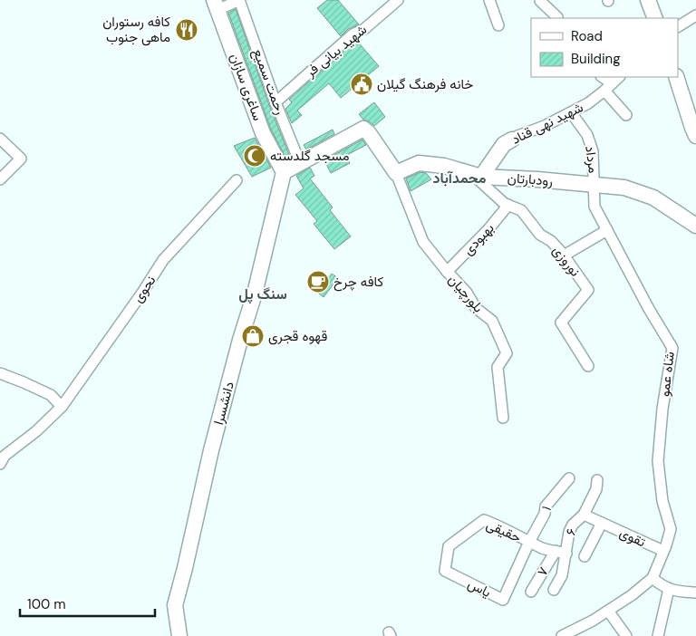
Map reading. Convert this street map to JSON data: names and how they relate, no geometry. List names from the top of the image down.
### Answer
{
  "streets": {
    "street": [
      "شهید بیانی فر",
      "رحمت سمیع",
      "ساغری سازان",
      "شهید نهی قناد",
      "مرداد",
      "رودبارتان",
      "بهبودی",
      "نوروزی",
      "نحوی",
      "بلورچیان",
      "شاه عمو",
      "دانشسرا",
      "۱",
      "حقیقی",
      "۶",
      "تقوی",
      "۷",
      "یاس"
    ]
  },
  "crossings": [
    ["شهید بیانی فر", "رحمت سمیع"],
    ["ساغری سازان", "دانشسرا"],
    ["شهید نهی قناد", "مرداد"],
    ["شهید نهی قناد", "رودبارتان"],
    ["شهید نهی قناد", "نوروزی"],
    ["مرداد", "رودبارتان"],
    ["مرداد", "شاه عمو"],
    ["رودبارتان", "نوروزی"],
    ["رودبارتان", "بلورچیان"],
    ["رودبارتان", "شاه عمو"],
    ["بهبودی", "نوروزی"],
    ["بهبودی", "بلورچیان"],
    ["شاه عمو", "تقوی"],
    ["۱", "حقیقی"],
    ["۱", "یاس"],
    ["حقیقی", "۶"],
    ["حقیقی", "۷"],
    ["حقیقی", "یاس"],
    ["۶", "تقوی"]
  ],
  "districts": ["محمدآباد", "سنگ پل"],
  "places": {
    "restaurant": ["کافه رستوران ماهی جنوب"],
    "public building": ["خانه فرهنگ گیلان"],
    "mosque": ["مسجد گلدسته"],
    "cafe": ["کافه چرخ"],
    "shop": ["قهوه قجری"]
  },
  "legend": ["Road", "Building"],
  "scale_bar": "100 m"
}
